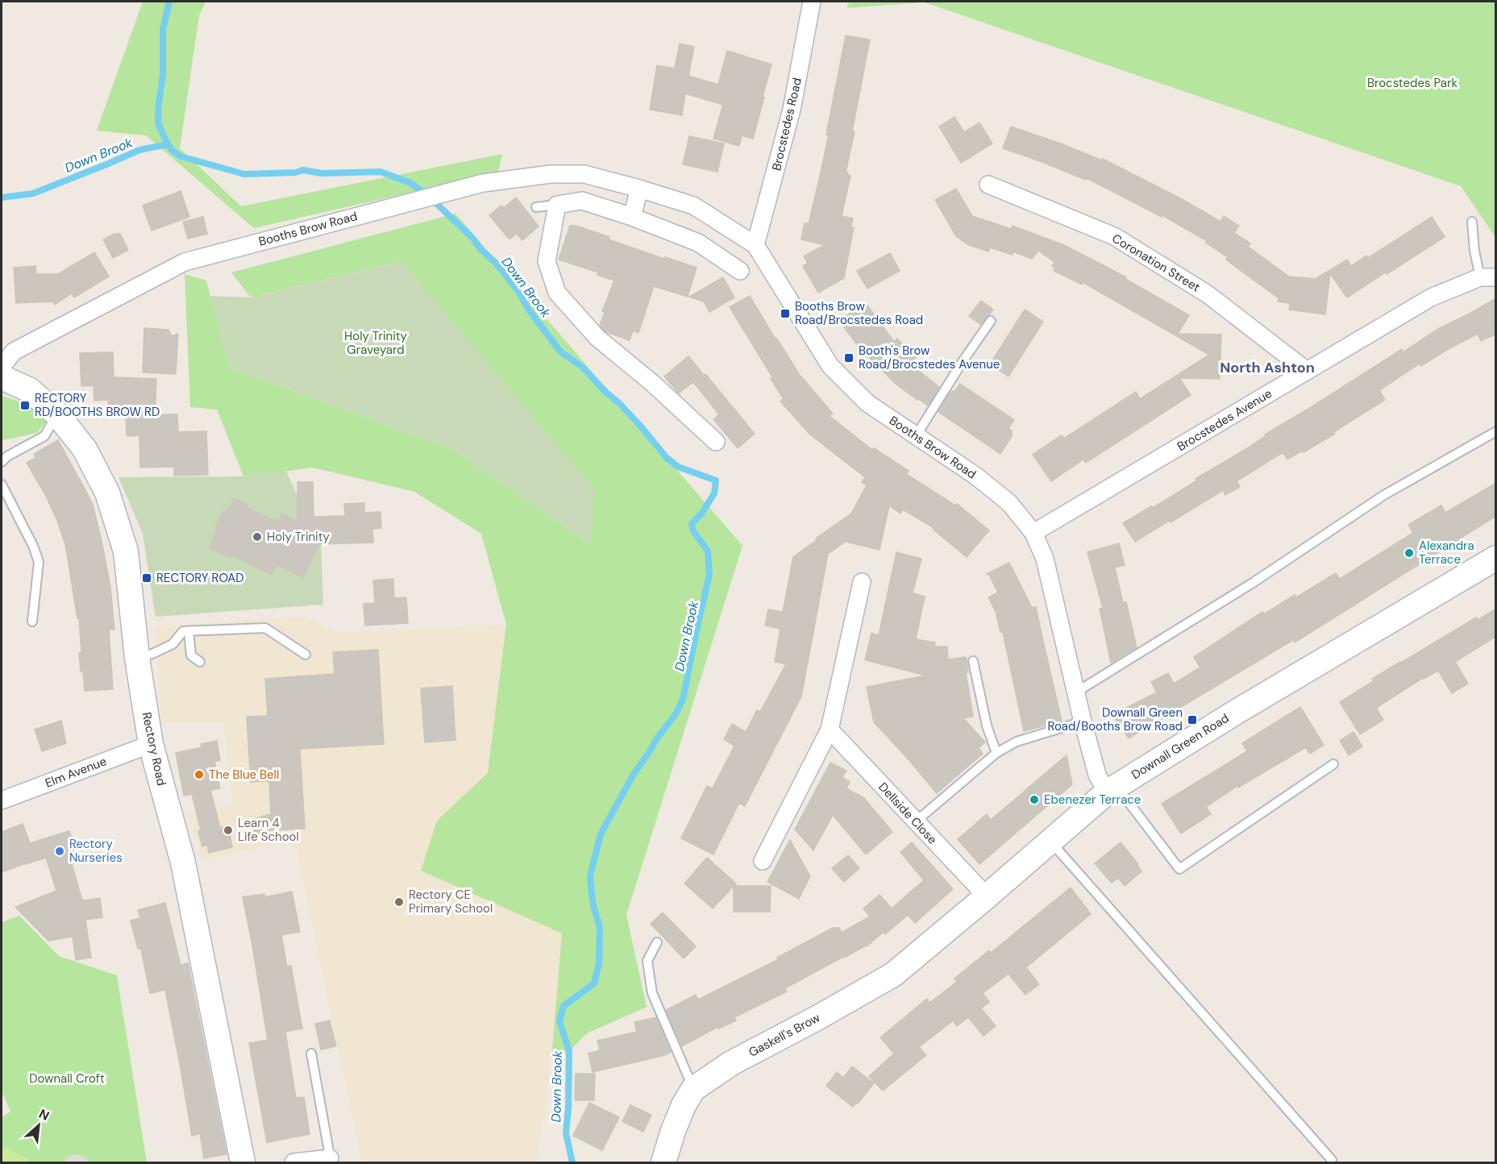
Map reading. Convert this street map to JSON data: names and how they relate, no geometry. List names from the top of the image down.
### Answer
{
  "streets": {
    "main road": ["Downall Green Road", "Rectory Road", "Gaskell's Brow"],
    "street": [
      "Brocstedes Road",
      "Booths Brow Road",
      "Coronation Street",
      "Brocstedes Avenue",
      "Elm Avenue",
      "Dellside Close"
    ]
  },
  "crossings": [
    ["Brocstedes Road", "Booths Brow Road"],
    ["Booths Brow Road", "Brocstedes Avenue"],
    ["Booths Brow Road", "Downall Green Road"],
    ["Coronation Street", "Brocstedes Avenue"],
    ["Downall Green Road", "Dellside Close"],
    ["Downall Green Road", "Gaskell's Brow"],
    ["Rectory Road", "Elm Avenue"]
  ],
  "districts": ["North Ashton"],
  "water": ["Down Brook"],
  "parks": ["Brocstedes Park", "Holy Trinity Graveyard", "Downall Croft"],
  "places": {
    "transit": [
      "Booths Brow Road/Brocstedes Road",
      "Booth's Brow Road/Brocstedes Avenue",
      "RECTORY RD/BOOTHS BROW RD",
      "RECTORY ROAD",
      "Downall Green Road/Booths Brow Road"
    ],
    "other": [
      "Holy Trinity",
      "Alexandra Terrace",
      "The Blue Bell",
      "Ebenezer Terrace",
      "Learn 4 Life School",
      "Rectory Nurseries",
      "Rectory CE Primary School"
    ]
  },
  "north": "top right"
}
